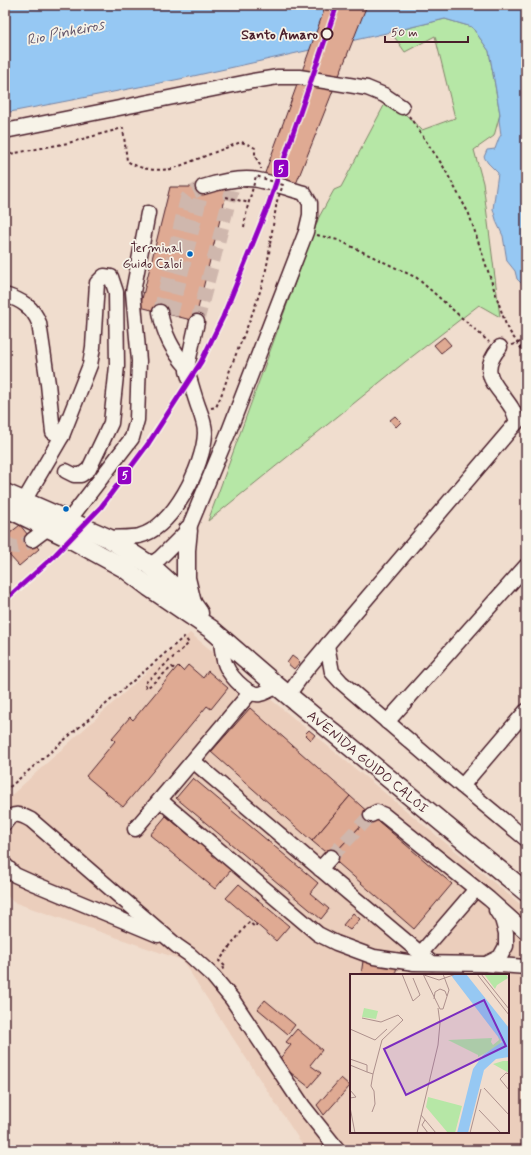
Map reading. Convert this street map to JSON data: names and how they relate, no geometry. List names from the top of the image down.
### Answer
{
  "streets": {
    "main road": ["AVENIDA GUIDO CALOI"]
  },
  "water": ["Rio Pinheiros"],
  "places": ["Santo Amaro", "Terminal Guido Caloi"],
  "lines": ["transit line 5"],
  "scale_bar": "50 m"
}
